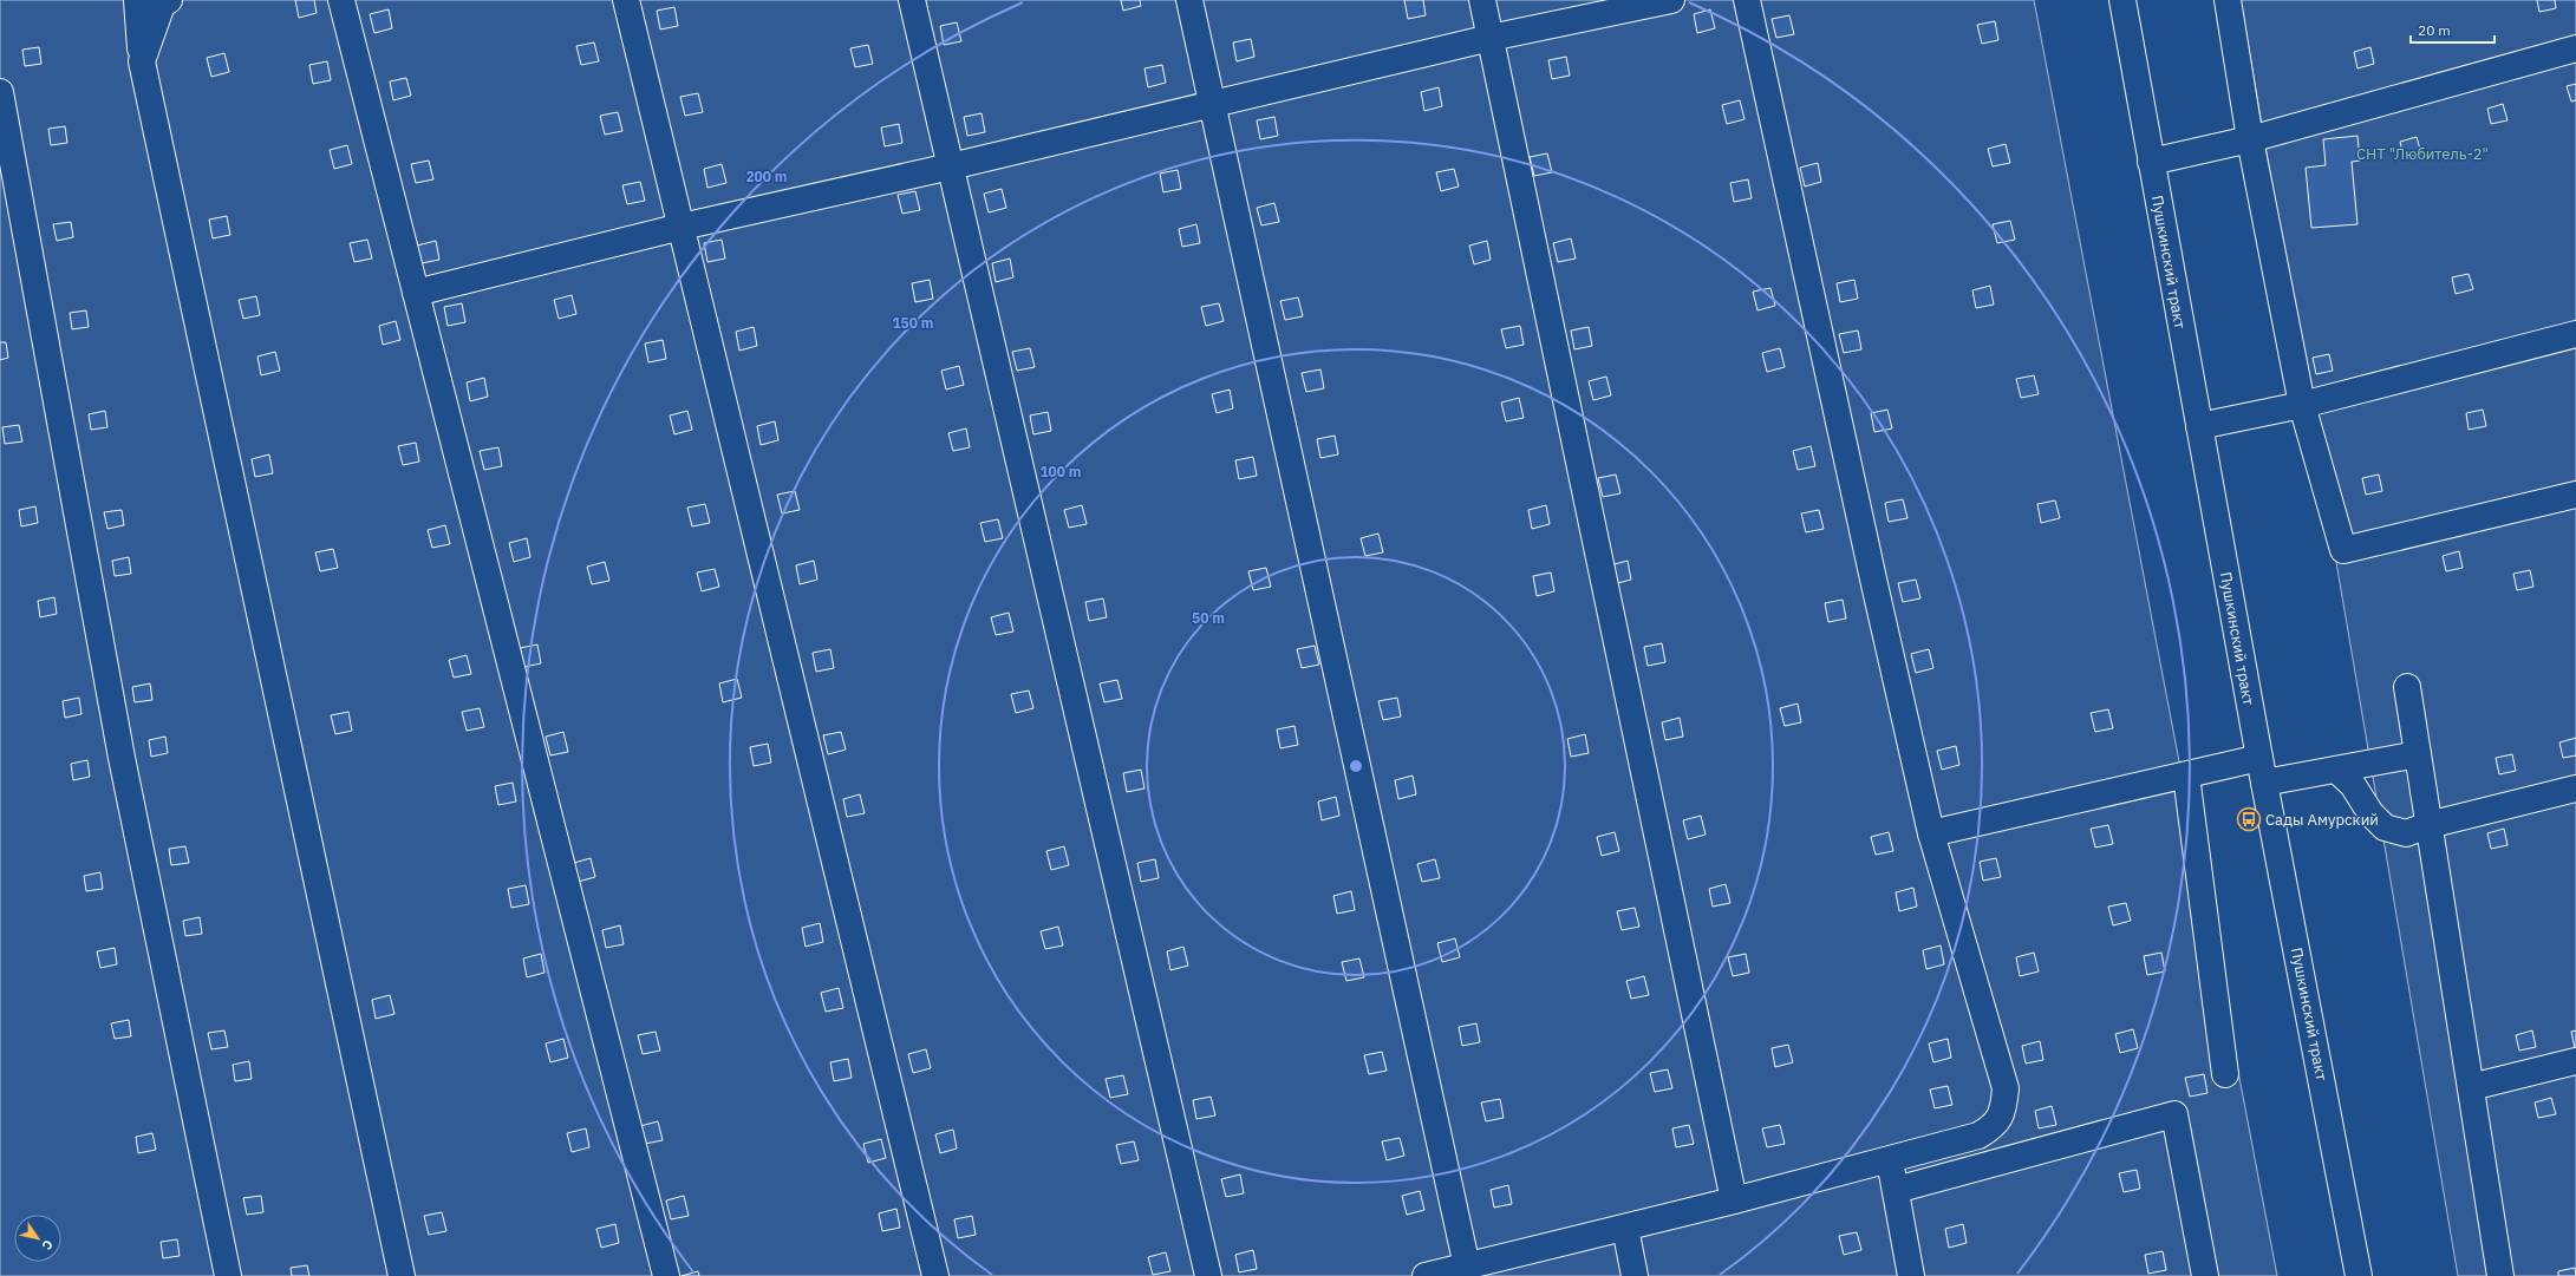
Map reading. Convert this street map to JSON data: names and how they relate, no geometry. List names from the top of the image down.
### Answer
{
  "streets": {
    "main road": ["Пушкинский тракт"]
  },
  "parks": ["СНТ \"Любитель-2\""],
  "places": {
    "bus stop": ["Сады Амурский"]
  },
  "scale_bar": "20 m",
  "north": "bottom right",
  "rings": [
    "200 m",
    "150 m",
    "100 m",
    "50 m"
  ]
}
